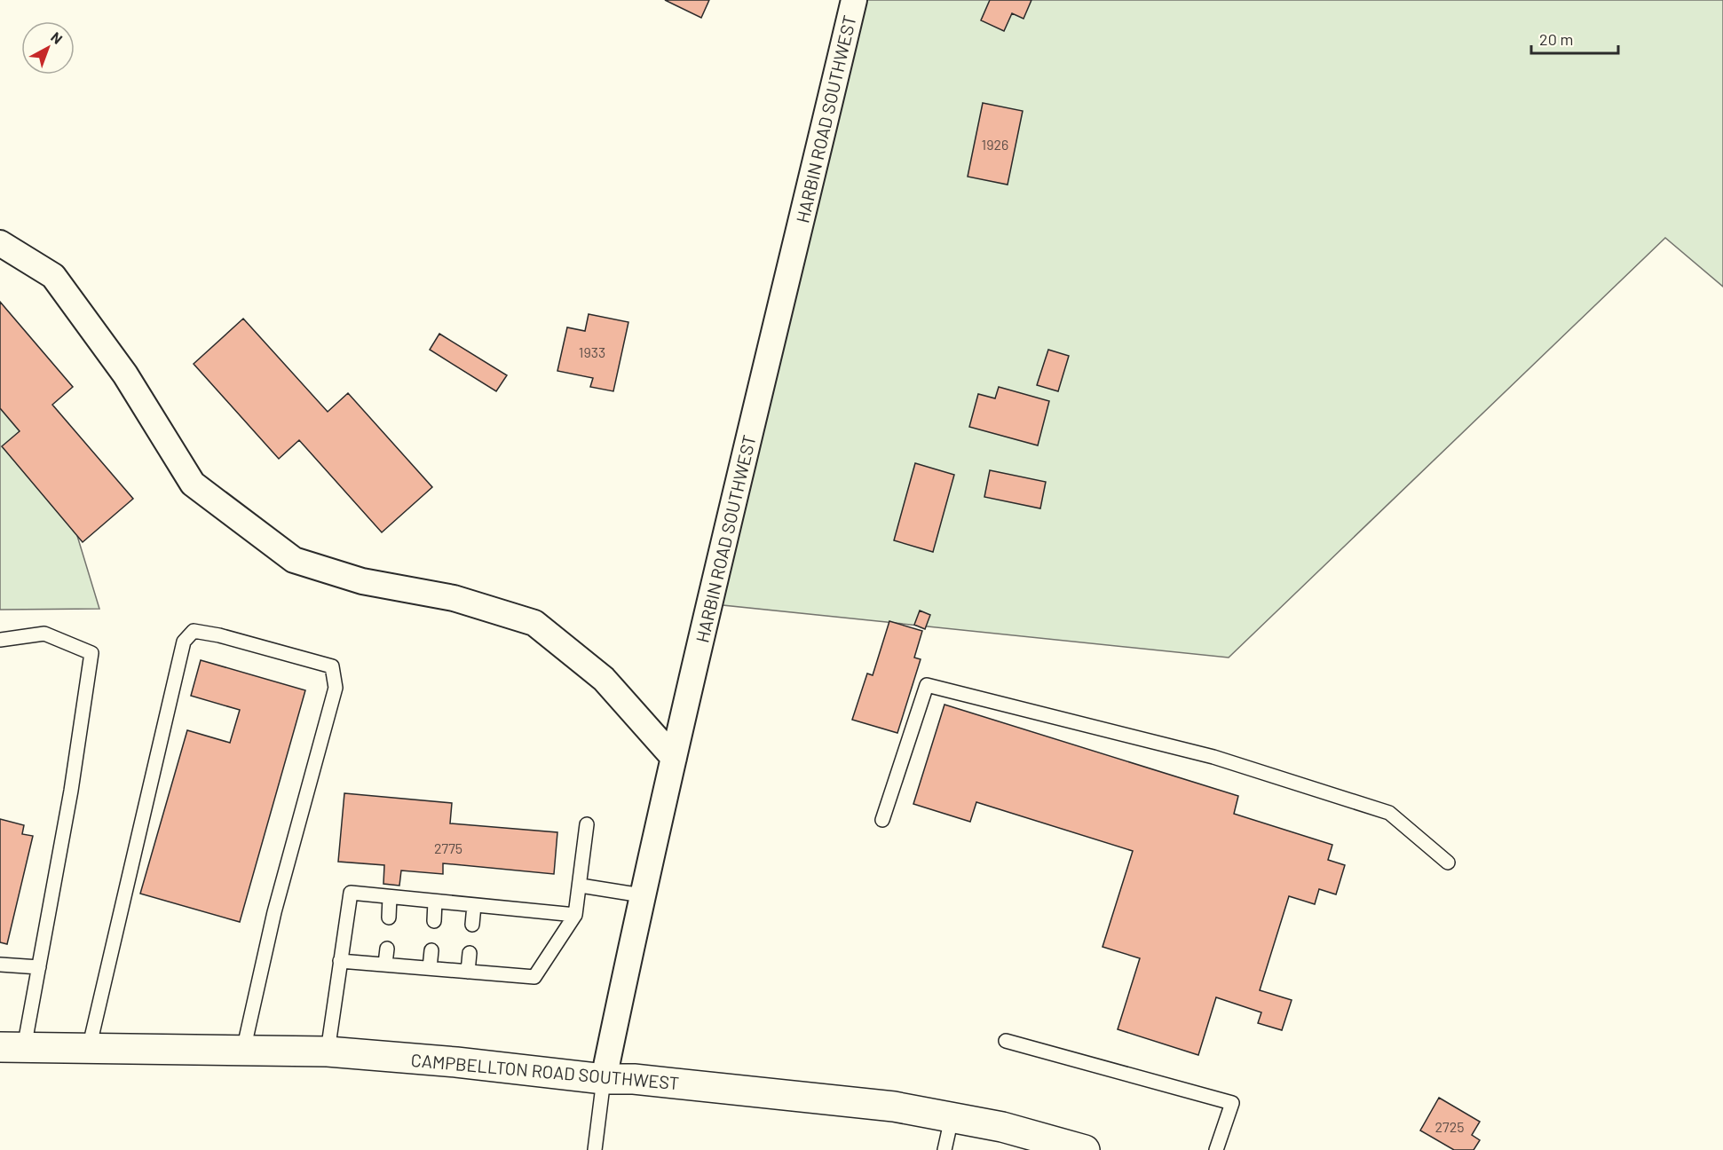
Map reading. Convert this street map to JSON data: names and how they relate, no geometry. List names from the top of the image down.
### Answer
{
  "streets": {
    "main road": ["CAMPBELLTON ROAD SOUTHWEST"],
    "street": ["HARBIN ROAD SOUTHWEST"]
  },
  "crossings": [
    ["HARBIN ROAD SOUTHWEST", "CAMPBELLTON ROAD SOUTHWEST"]
  ],
  "house_numbers": [
    "1926",
    "1933",
    "2775",
    "2725"
  ],
  "scale_bar": "20 m",
  "north": "top right"
}
